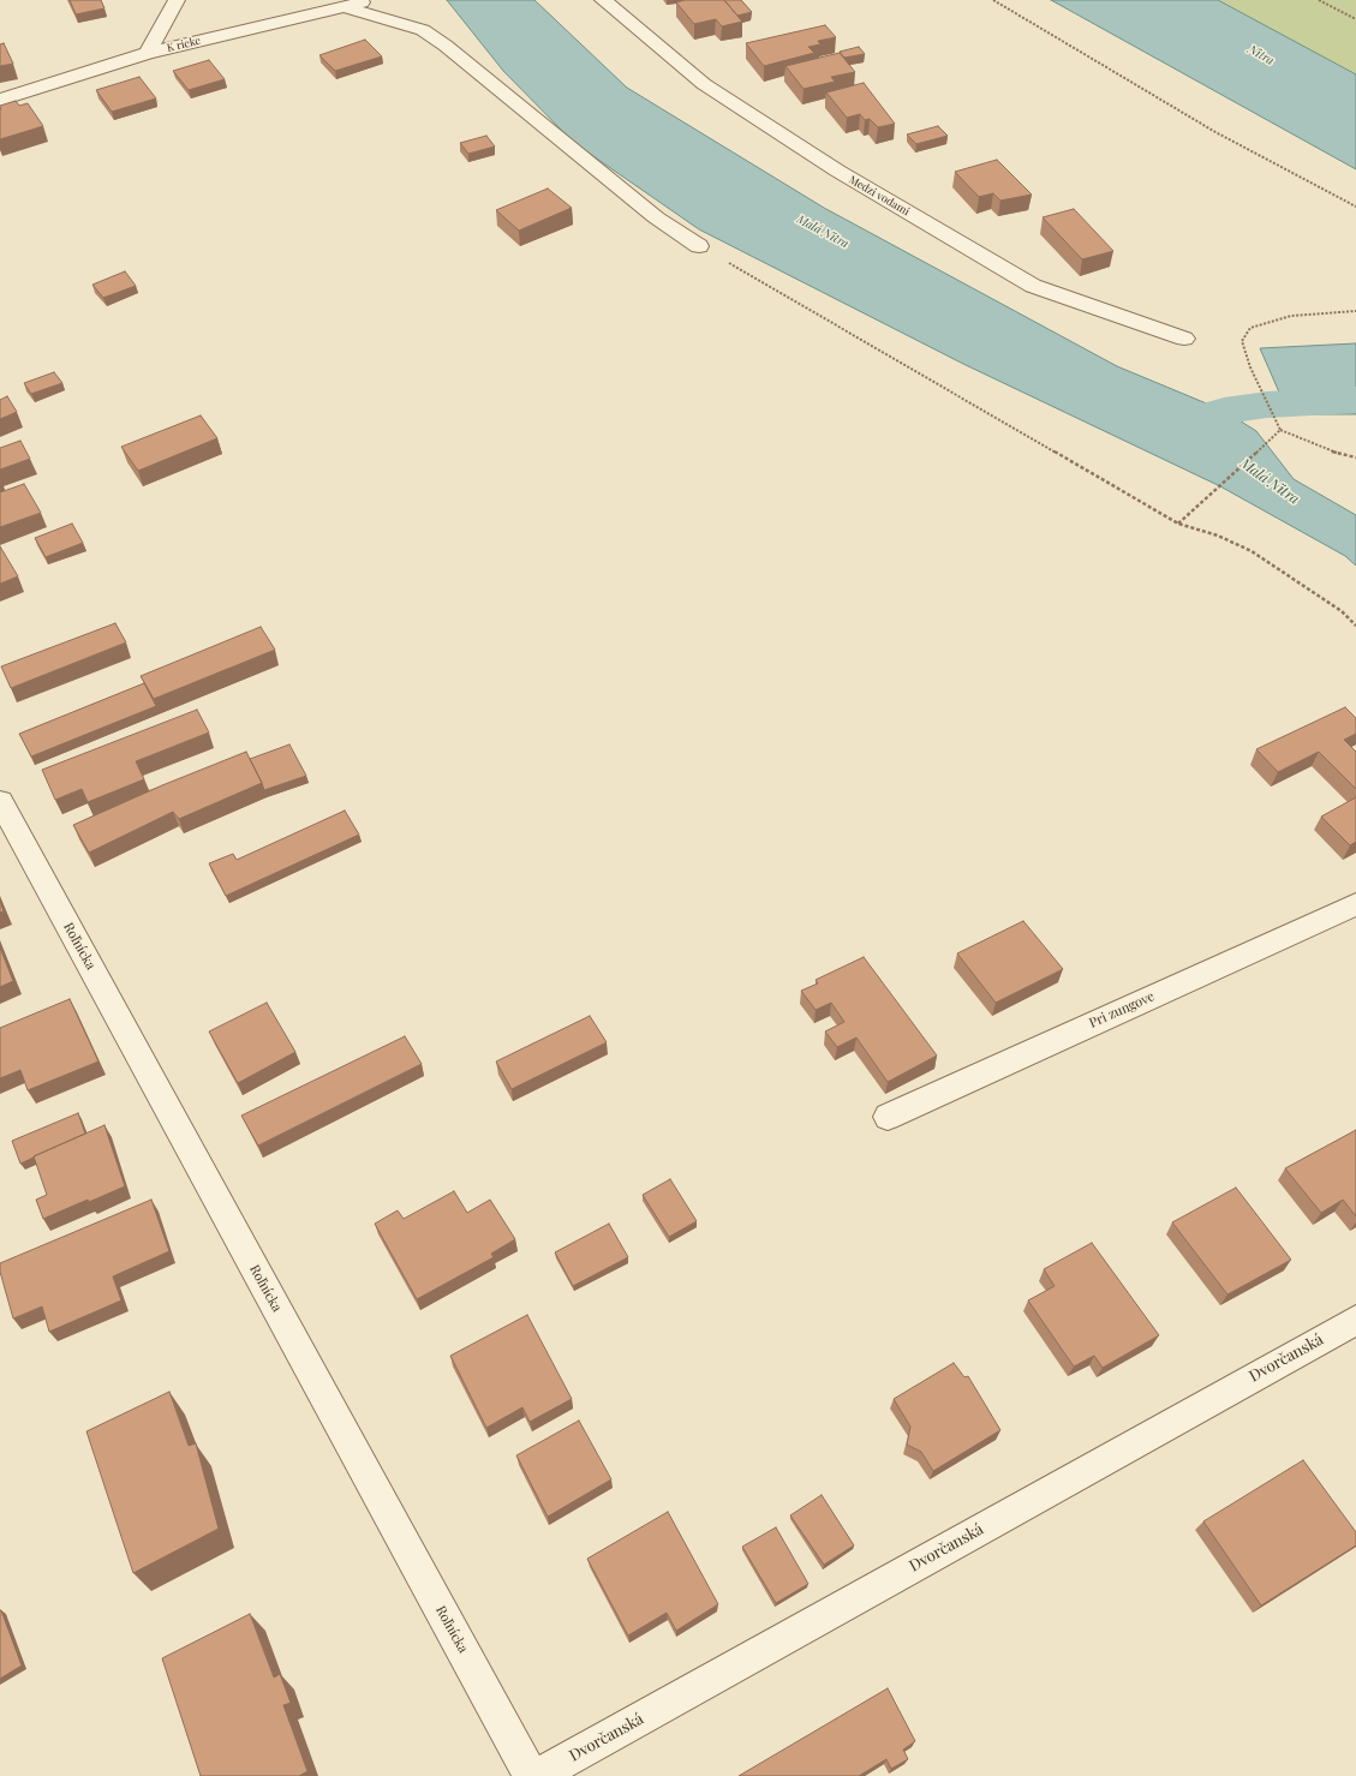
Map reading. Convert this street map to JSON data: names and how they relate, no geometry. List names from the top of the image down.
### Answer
{
  "streets": {
    "street": [
      "K rieke",
      "Medzi vodami",
      "Roľnícka",
      "Pri zungove",
      "Dvorčanská"
    ]
  },
  "water": ["Nitra", "Malá Nitra"]
}
